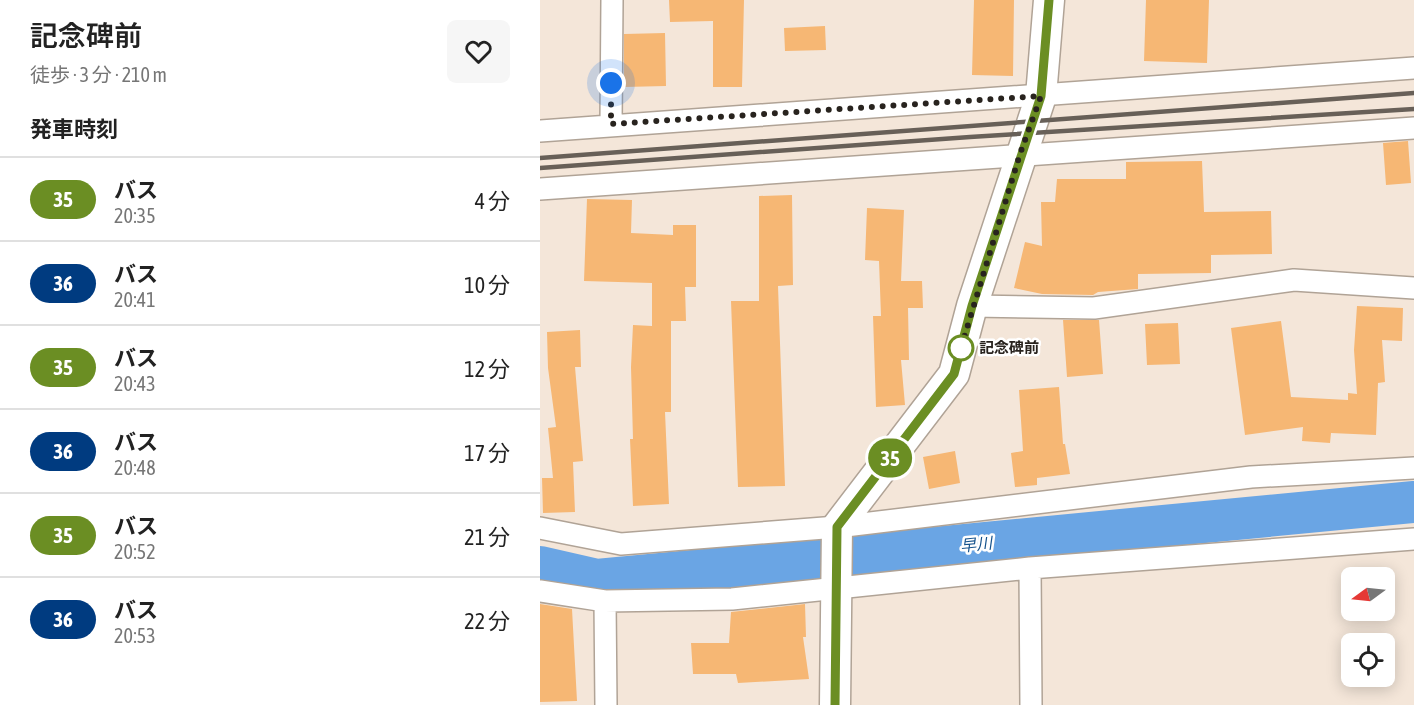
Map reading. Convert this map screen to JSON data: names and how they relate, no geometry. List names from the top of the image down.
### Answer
{
  "water": ["早川"],
  "places": ["記念碑前"],
  "lines": ["bus line 35"],
  "north": "left",
  "page": {
    "heading": [
      ["記念碑前", "徒歩 · 3 分 · 210 m"],
      "発車時刻"
    ],
    "on_map": "35",
    "list": [
      {
        "mark": "35",
        "name": "バス",
        "note": "20:35",
        "value": "4 分"
      },
      {
        "mark": "36",
        "name": "バス",
        "note": "20:41",
        "value": "10 分"
      },
      {
        "mark": "35",
        "name": "バス",
        "note": "20:43",
        "value": "12 分"
      },
      {
        "mark": "36",
        "name": "バス",
        "note": "20:48",
        "value": "17 分"
      },
      {
        "mark": "35",
        "name": "バス",
        "note": "20:52",
        "value": "21 分"
      },
      {
        "mark": "36",
        "name": "バス",
        "note": "20:53",
        "value": "22 分"
      }
    ]
  }
}
